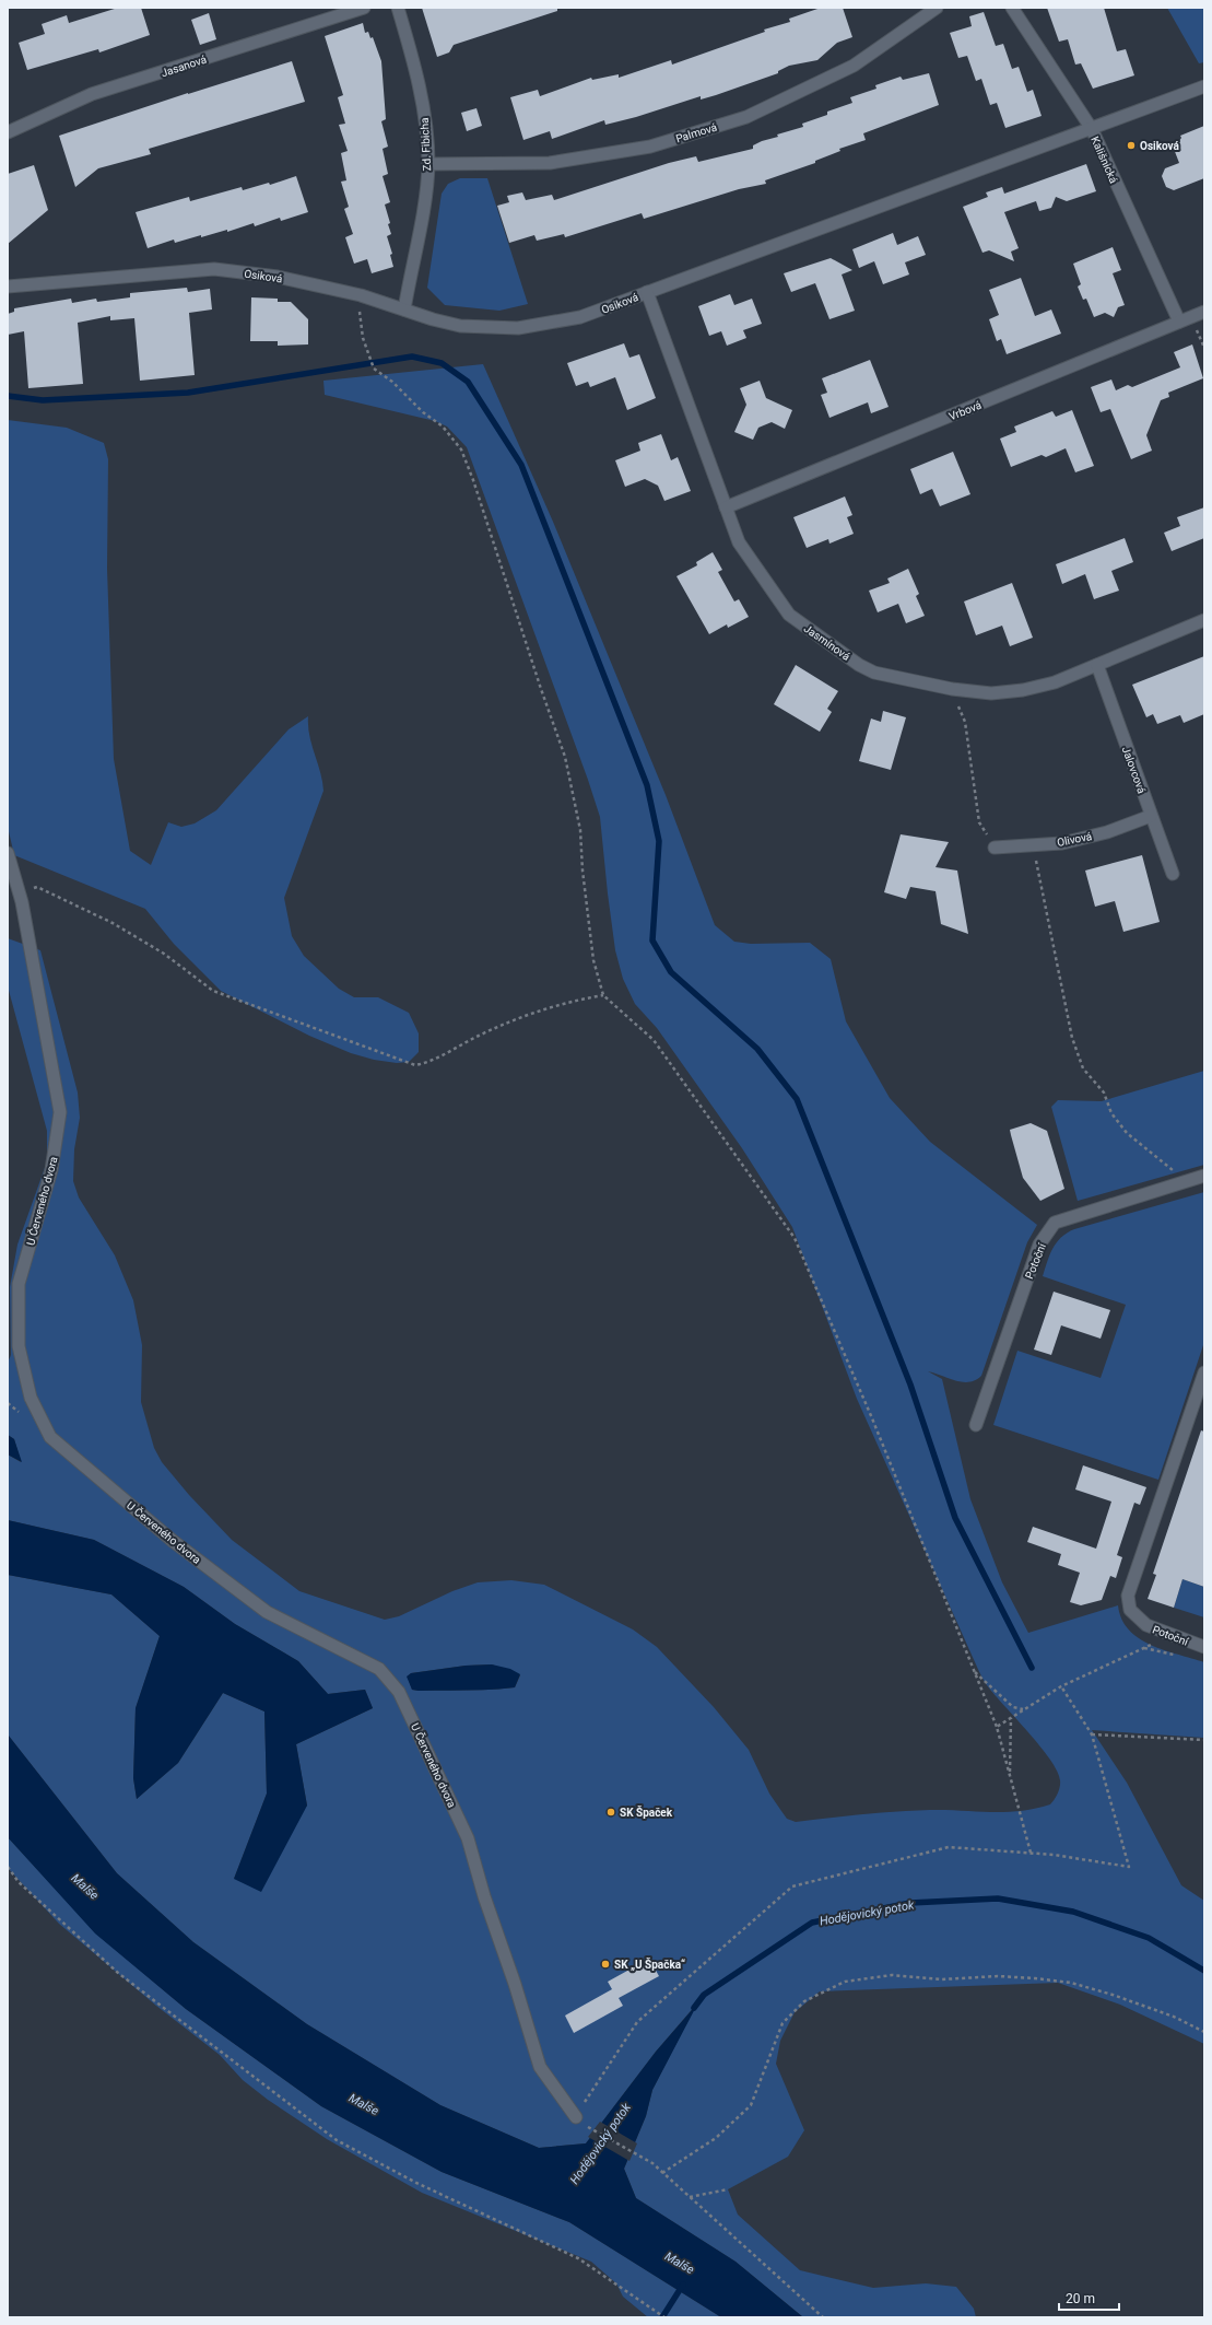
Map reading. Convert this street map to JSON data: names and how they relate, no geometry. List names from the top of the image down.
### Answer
{
  "streets": {
    "street": [
      "Jasanová",
      "Palmová",
      "Zd. Fibicha",
      "Kališnická",
      "Osiková",
      "Vrbová",
      "Jasmínová",
      "Jalovcová",
      "Olivová",
      "U Červeného dvora",
      "Potoční"
    ]
  },
  "crossings": [
    ["Palmová", "Zd. Fibicha"],
    ["Zd. Fibicha", "Osiková"],
    ["Kališnická", "Osiková"],
    ["Kališnická", "Vrbová"],
    ["Osiková", "Jasmínová"],
    ["Vrbová", "Jasmínová"],
    ["Jasmínová", "Jalovcová"],
    ["Jalovcová", "Olivová"]
  ],
  "water": ["Malše", "Hodějovický potok"],
  "places": ["Osiková", "SK Špaček", "SK „U Špačka“"],
  "scale_bar": "20 m"
}
